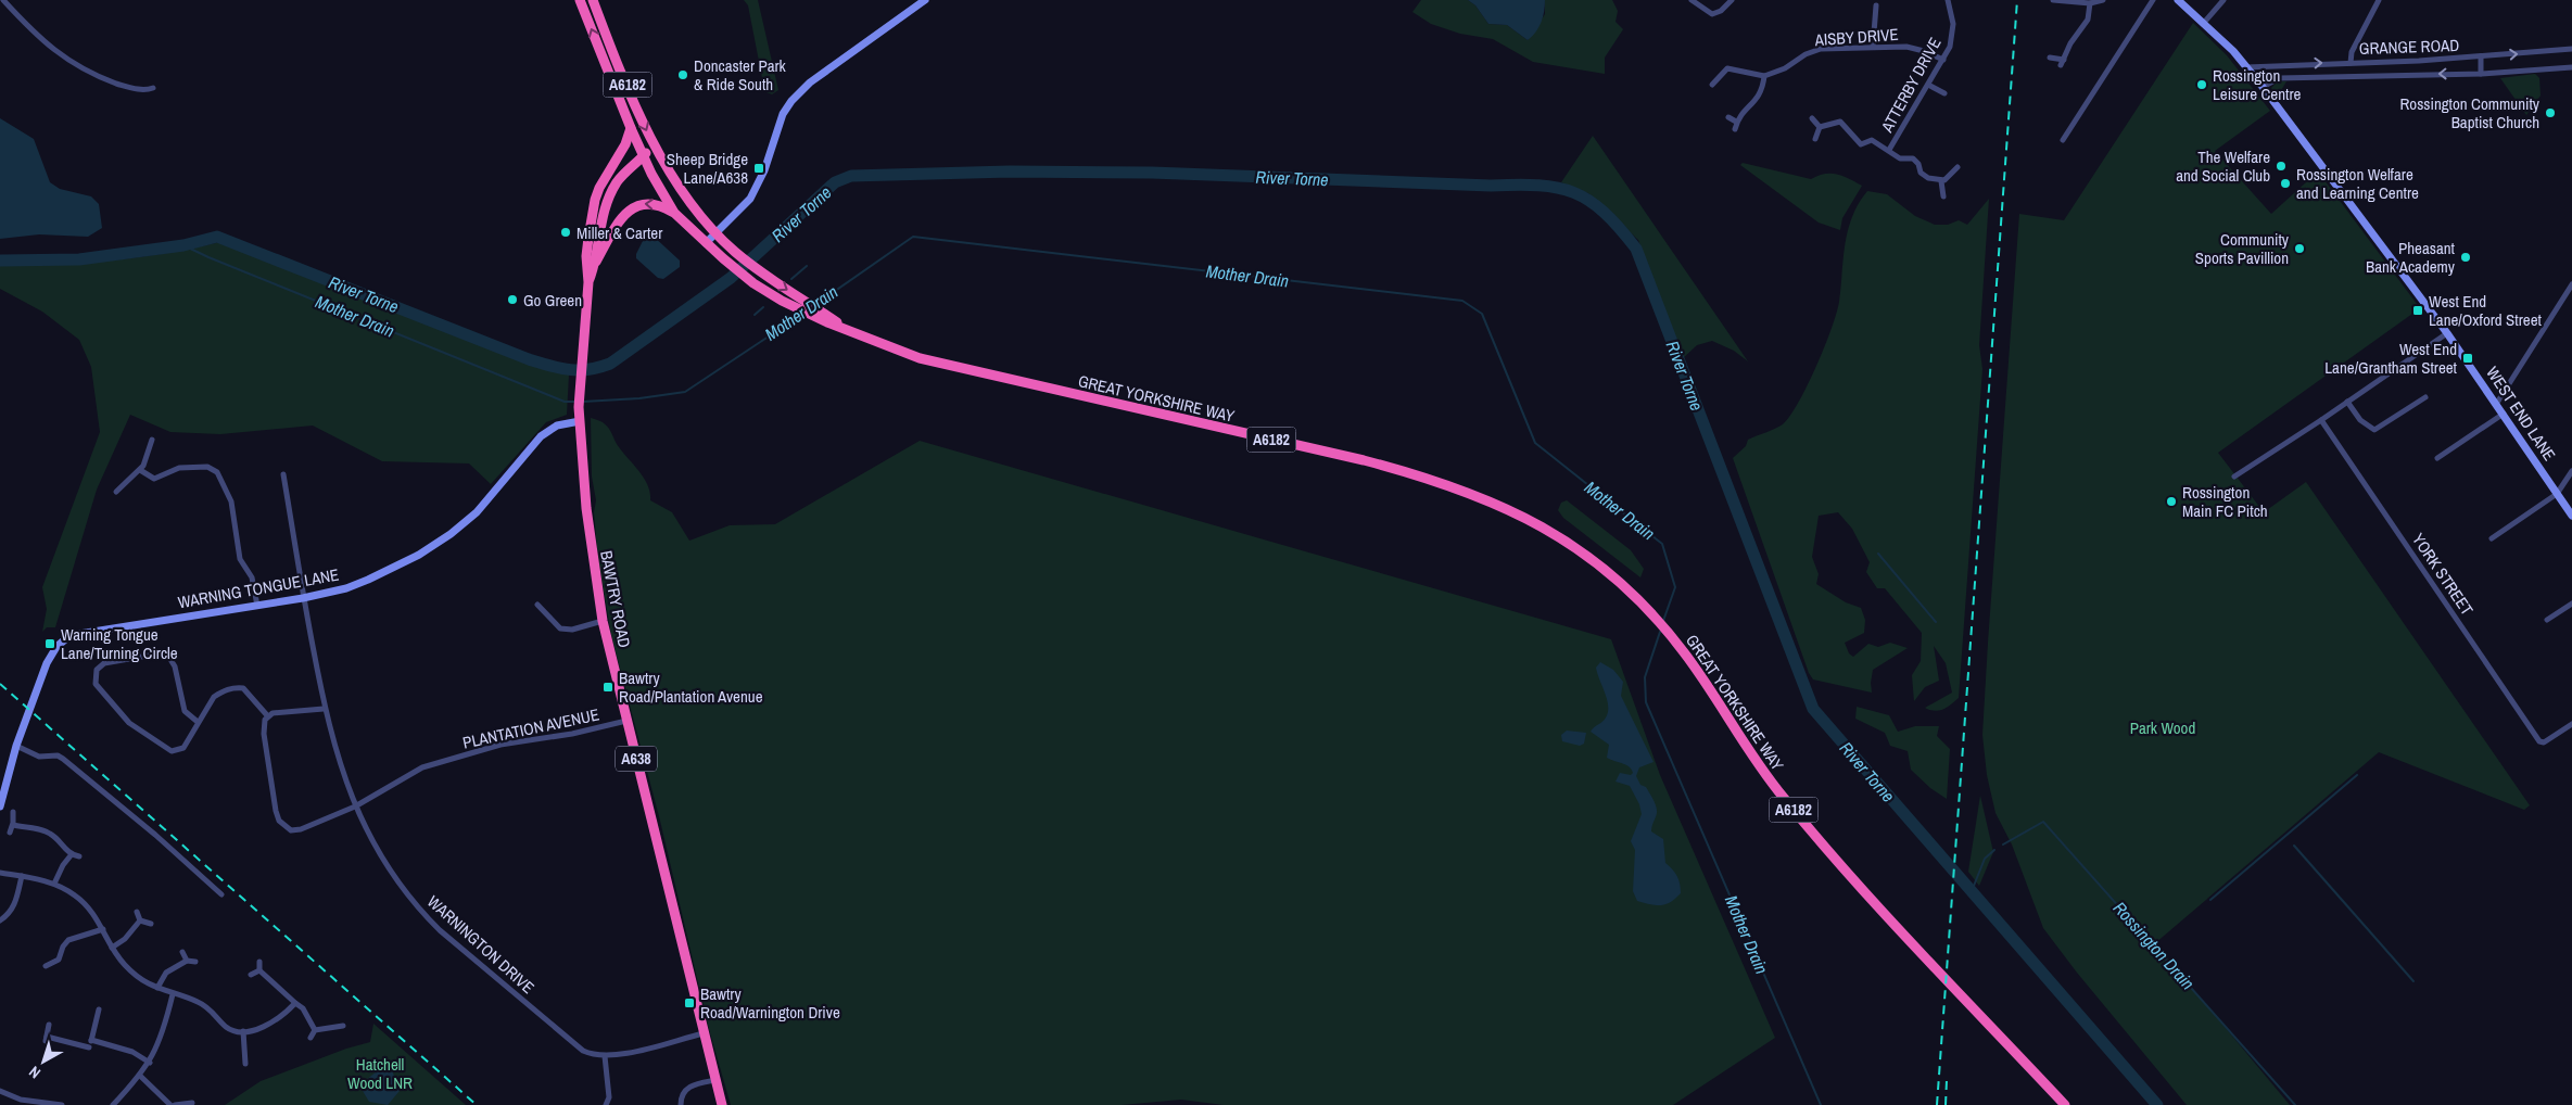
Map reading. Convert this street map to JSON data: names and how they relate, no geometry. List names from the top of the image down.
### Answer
{
  "streets": {
    "highway": [
      "A6182",
      "GREAT YORKSHIRE WAY",
      "BAWTRY ROAD",
      "A638"
    ],
    "street": [
      "AISBY DRIVE",
      "GRANGE ROAD",
      "ATTERBY DRIVE",
      "WEST END LANE",
      "YORK STREET",
      "WARNING TONGUE LANE",
      "PLANTATION AVENUE",
      "WARNINGTON DRIVE"
    ]
  },
  "crossings": [
    ["AISBY DRIVE", "ATTERBY DRIVE"],
    ["GRANGE ROAD", "WEST END LANE"],
    ["GREAT YORKSHIRE WAY", "BAWTRY ROAD"],
    ["WARNING TONGUE LANE", "BAWTRY ROAD"],
    ["WARNING TONGUE LANE", "WARNINGTON DRIVE"],
    ["BAWTRY ROAD", "PLANTATION AVENUE"],
    ["PLANTATION AVENUE", "WARNINGTON DRIVE"]
  ],
  "water": ["River Torne", "Mother Drain", "Rossington Drain"],
  "parks": ["Park Wood", "Hatchell Wood LNR"],
  "places": {
    "other": [
      "Doncaster Park & Ride South",
      "Rossington Leisure Centre",
      "Rossington Community Baptist Church",
      "The Welfare and Social Club",
      "Rossington Welfare and Learning Centre",
      "Miller & Carter",
      "Community Sports Pavillion",
      "Pheasant Bank Academy",
      "Go Green",
      "Rossington Main FC Pitch"
    ],
    "transit": [
      "Sheep Bridge Lane/A638",
      "West End Lane/Oxford Street",
      "West End Lane/Grantham Street",
      "Warning Tongue Lane/Turning Circle",
      "Bawtry Road/Plantation Avenue",
      "Bawtry Road/Warnington Drive"
    ]
  },
  "north": "bottom left"
}
